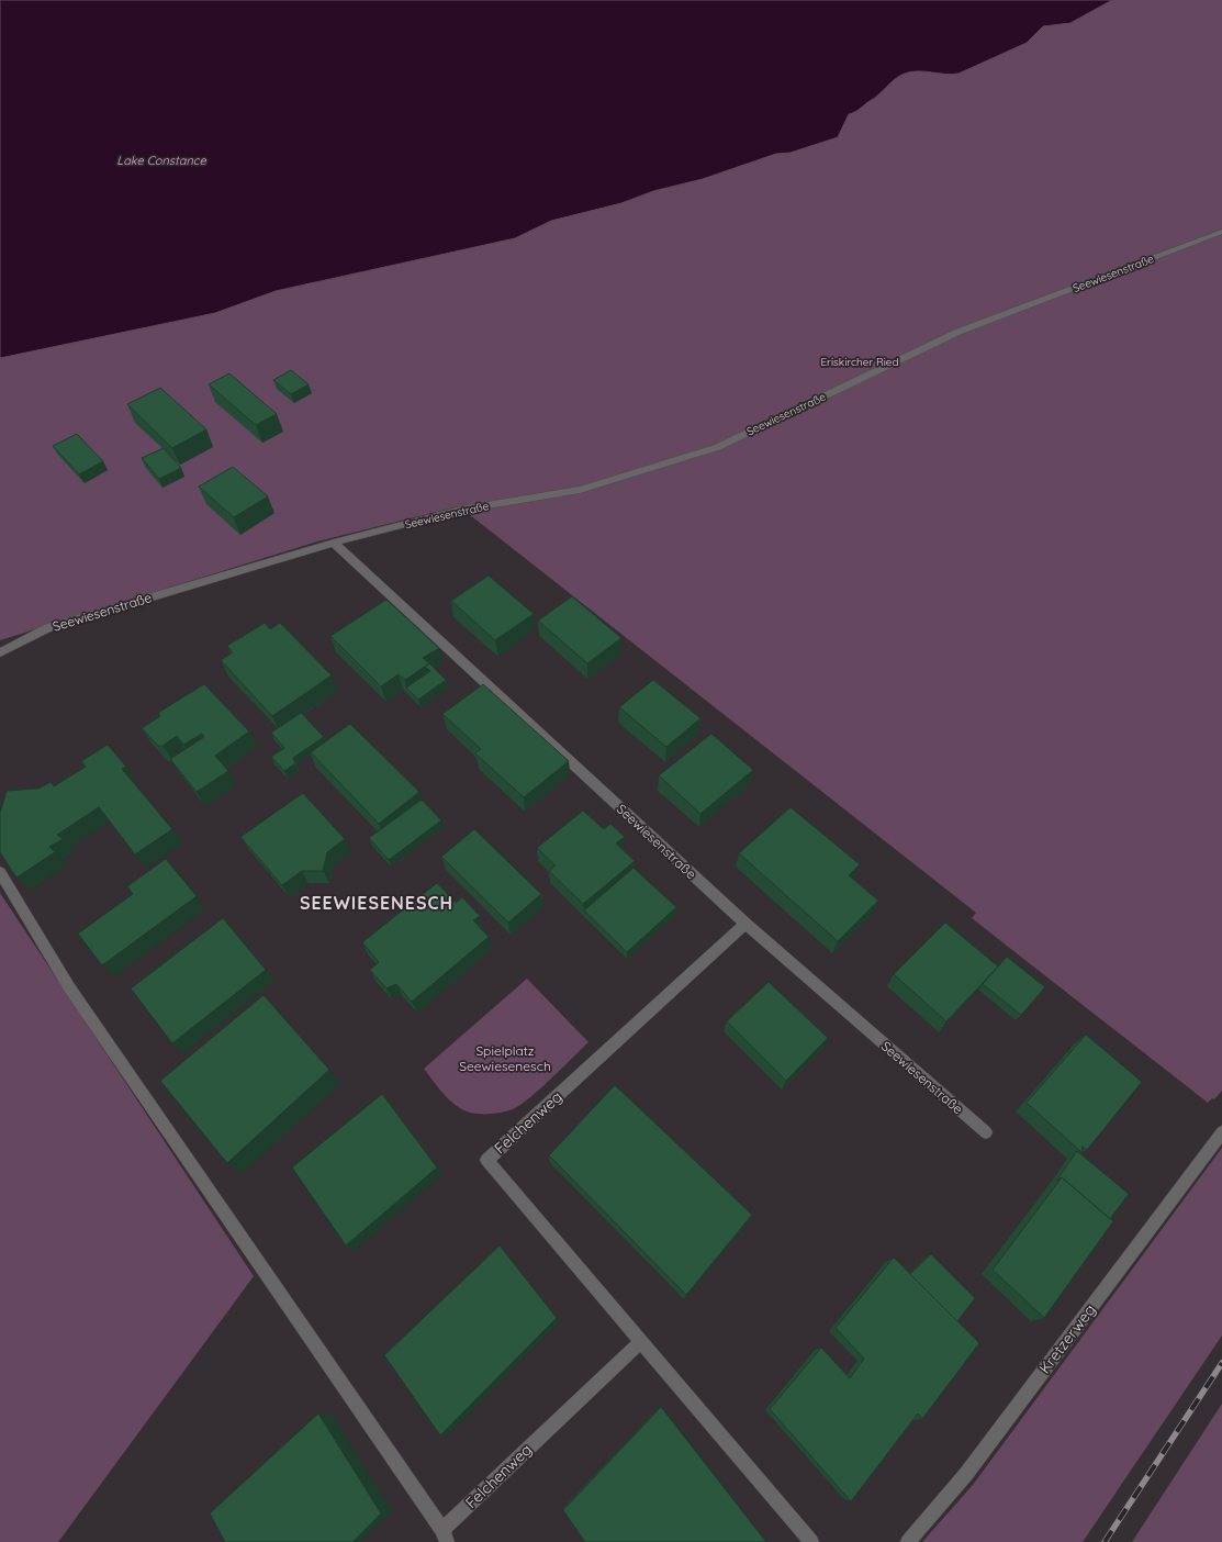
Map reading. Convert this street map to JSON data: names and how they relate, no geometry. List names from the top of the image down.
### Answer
{
  "streets": {
    "street": ["Seewiesenstraße", "Felchenweg", "Kretzerweg"]
  },
  "crossings": [
    ["Seewiesenstraße", "Felchenweg"]
  ],
  "districts": ["SEEWIESENESCH"],
  "water": ["Lake Constance"],
  "parks": ["Eriskircher Ried", "Spielplatz Seewiesenesch"]
}
